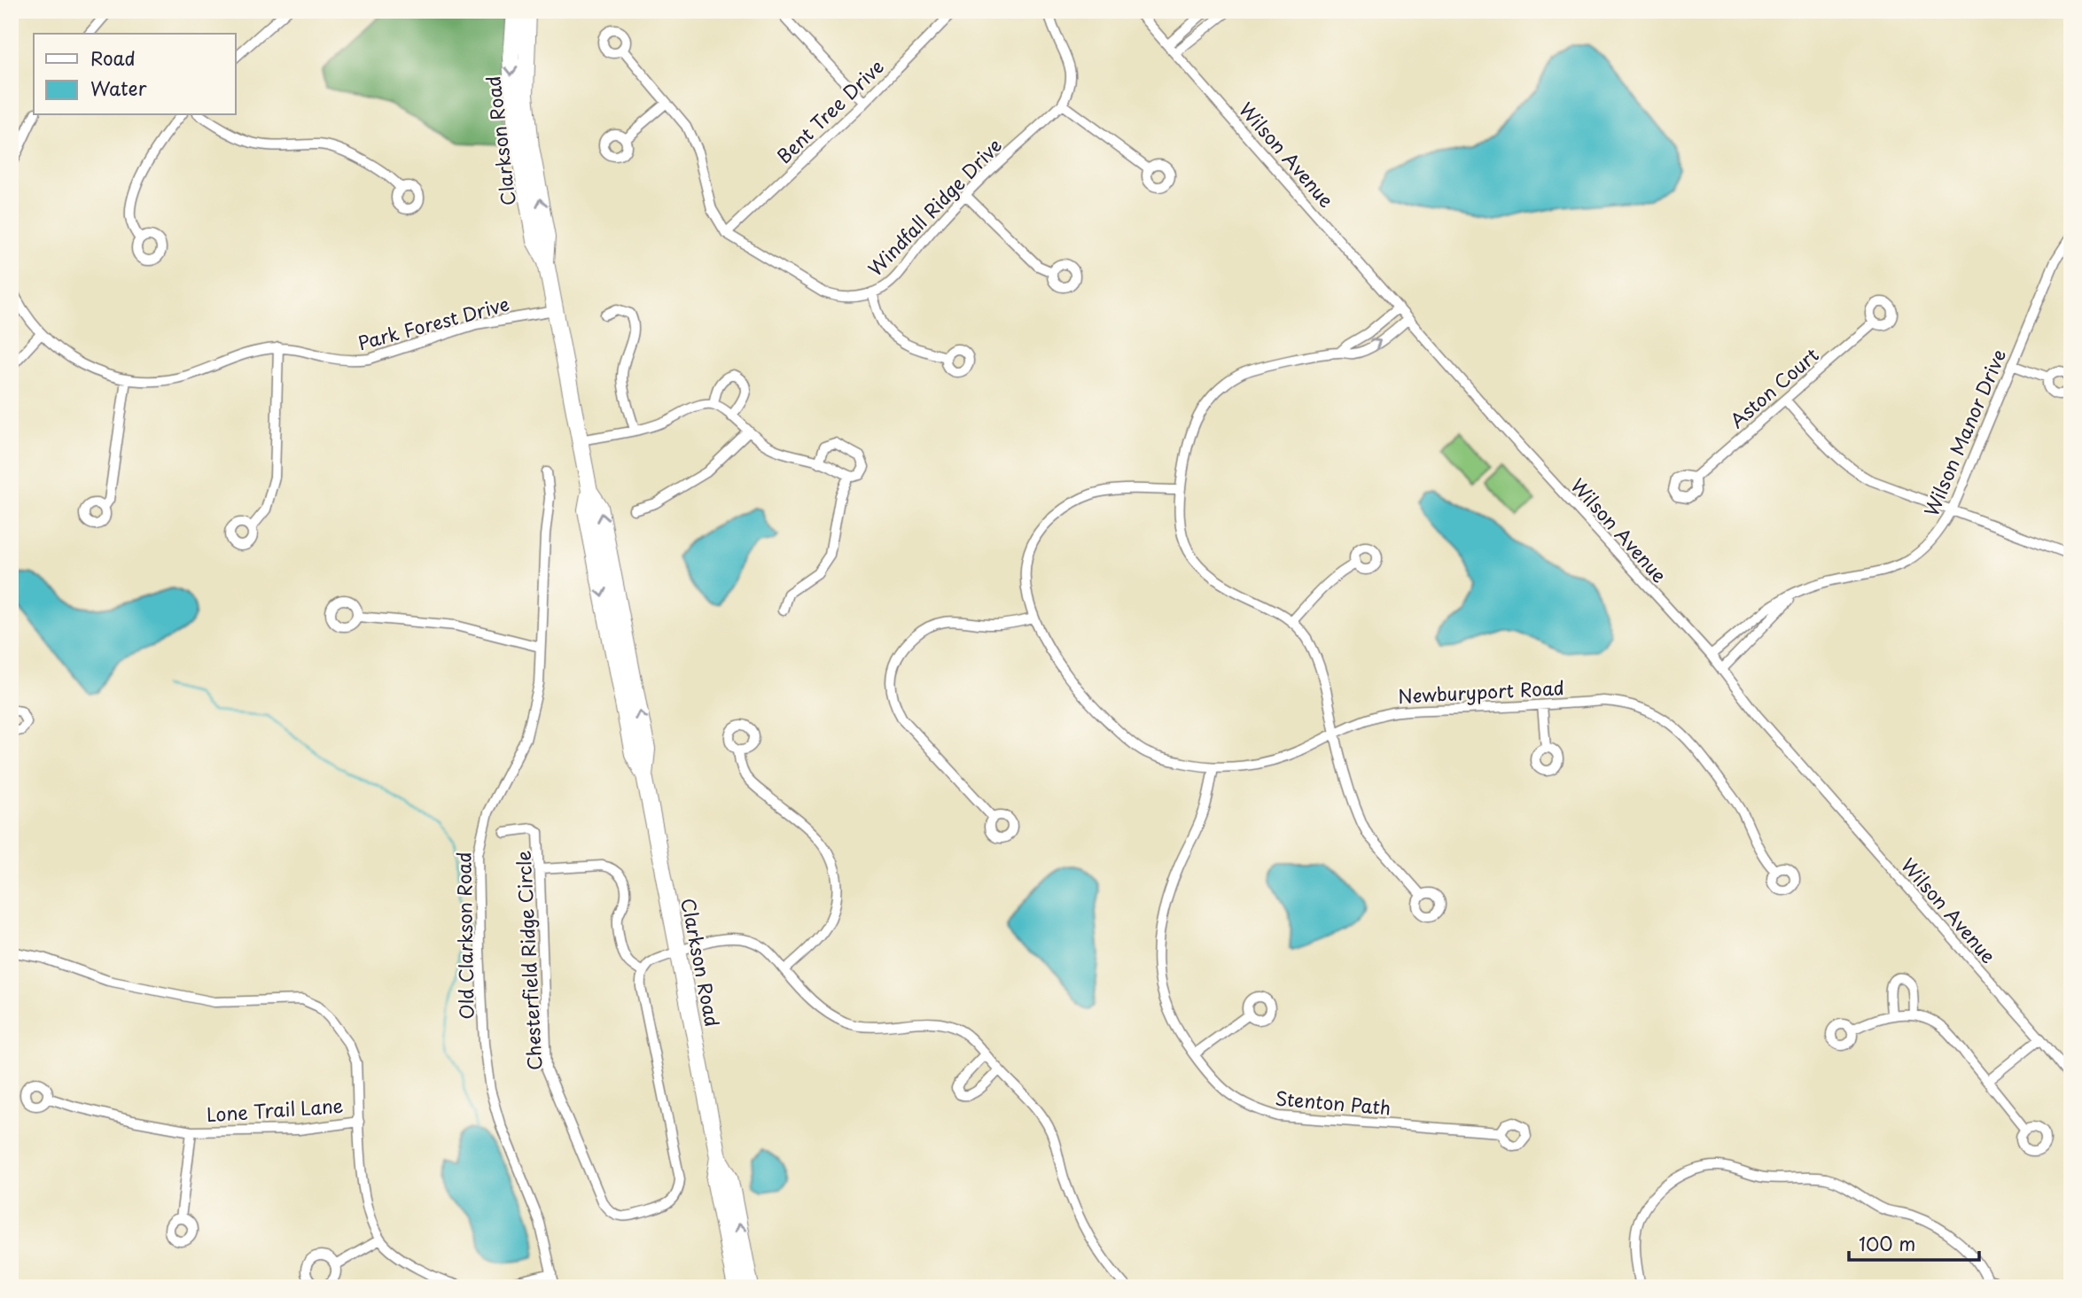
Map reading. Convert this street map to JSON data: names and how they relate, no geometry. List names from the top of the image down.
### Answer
{
  "streets": {
    "main road": ["Clarkson Road"],
    "street": [
      "Bent Tree Drive",
      "Wilson Avenue",
      "Windfall Ridge Drive",
      "Park Forest Drive",
      "Aston Court",
      "Wilson Manor Drive",
      "Newburyport Road",
      "Old Clarkson Road",
      "Chesterfield Ridge Circle",
      "Stenton Path",
      "Lone Trail Lane"
    ]
  },
  "crossings": [
    ["Bent Tree Drive", "Windfall Ridge Drive"],
    ["Clarkson Road", "Park Forest Drive"],
    ["Wilson Avenue", "Wilson Manor Drive"],
    ["Newburyport Road", "Stenton Path"]
  ],
  "legend": ["Road", "Water"],
  "scale_bar": "100 m"
}
